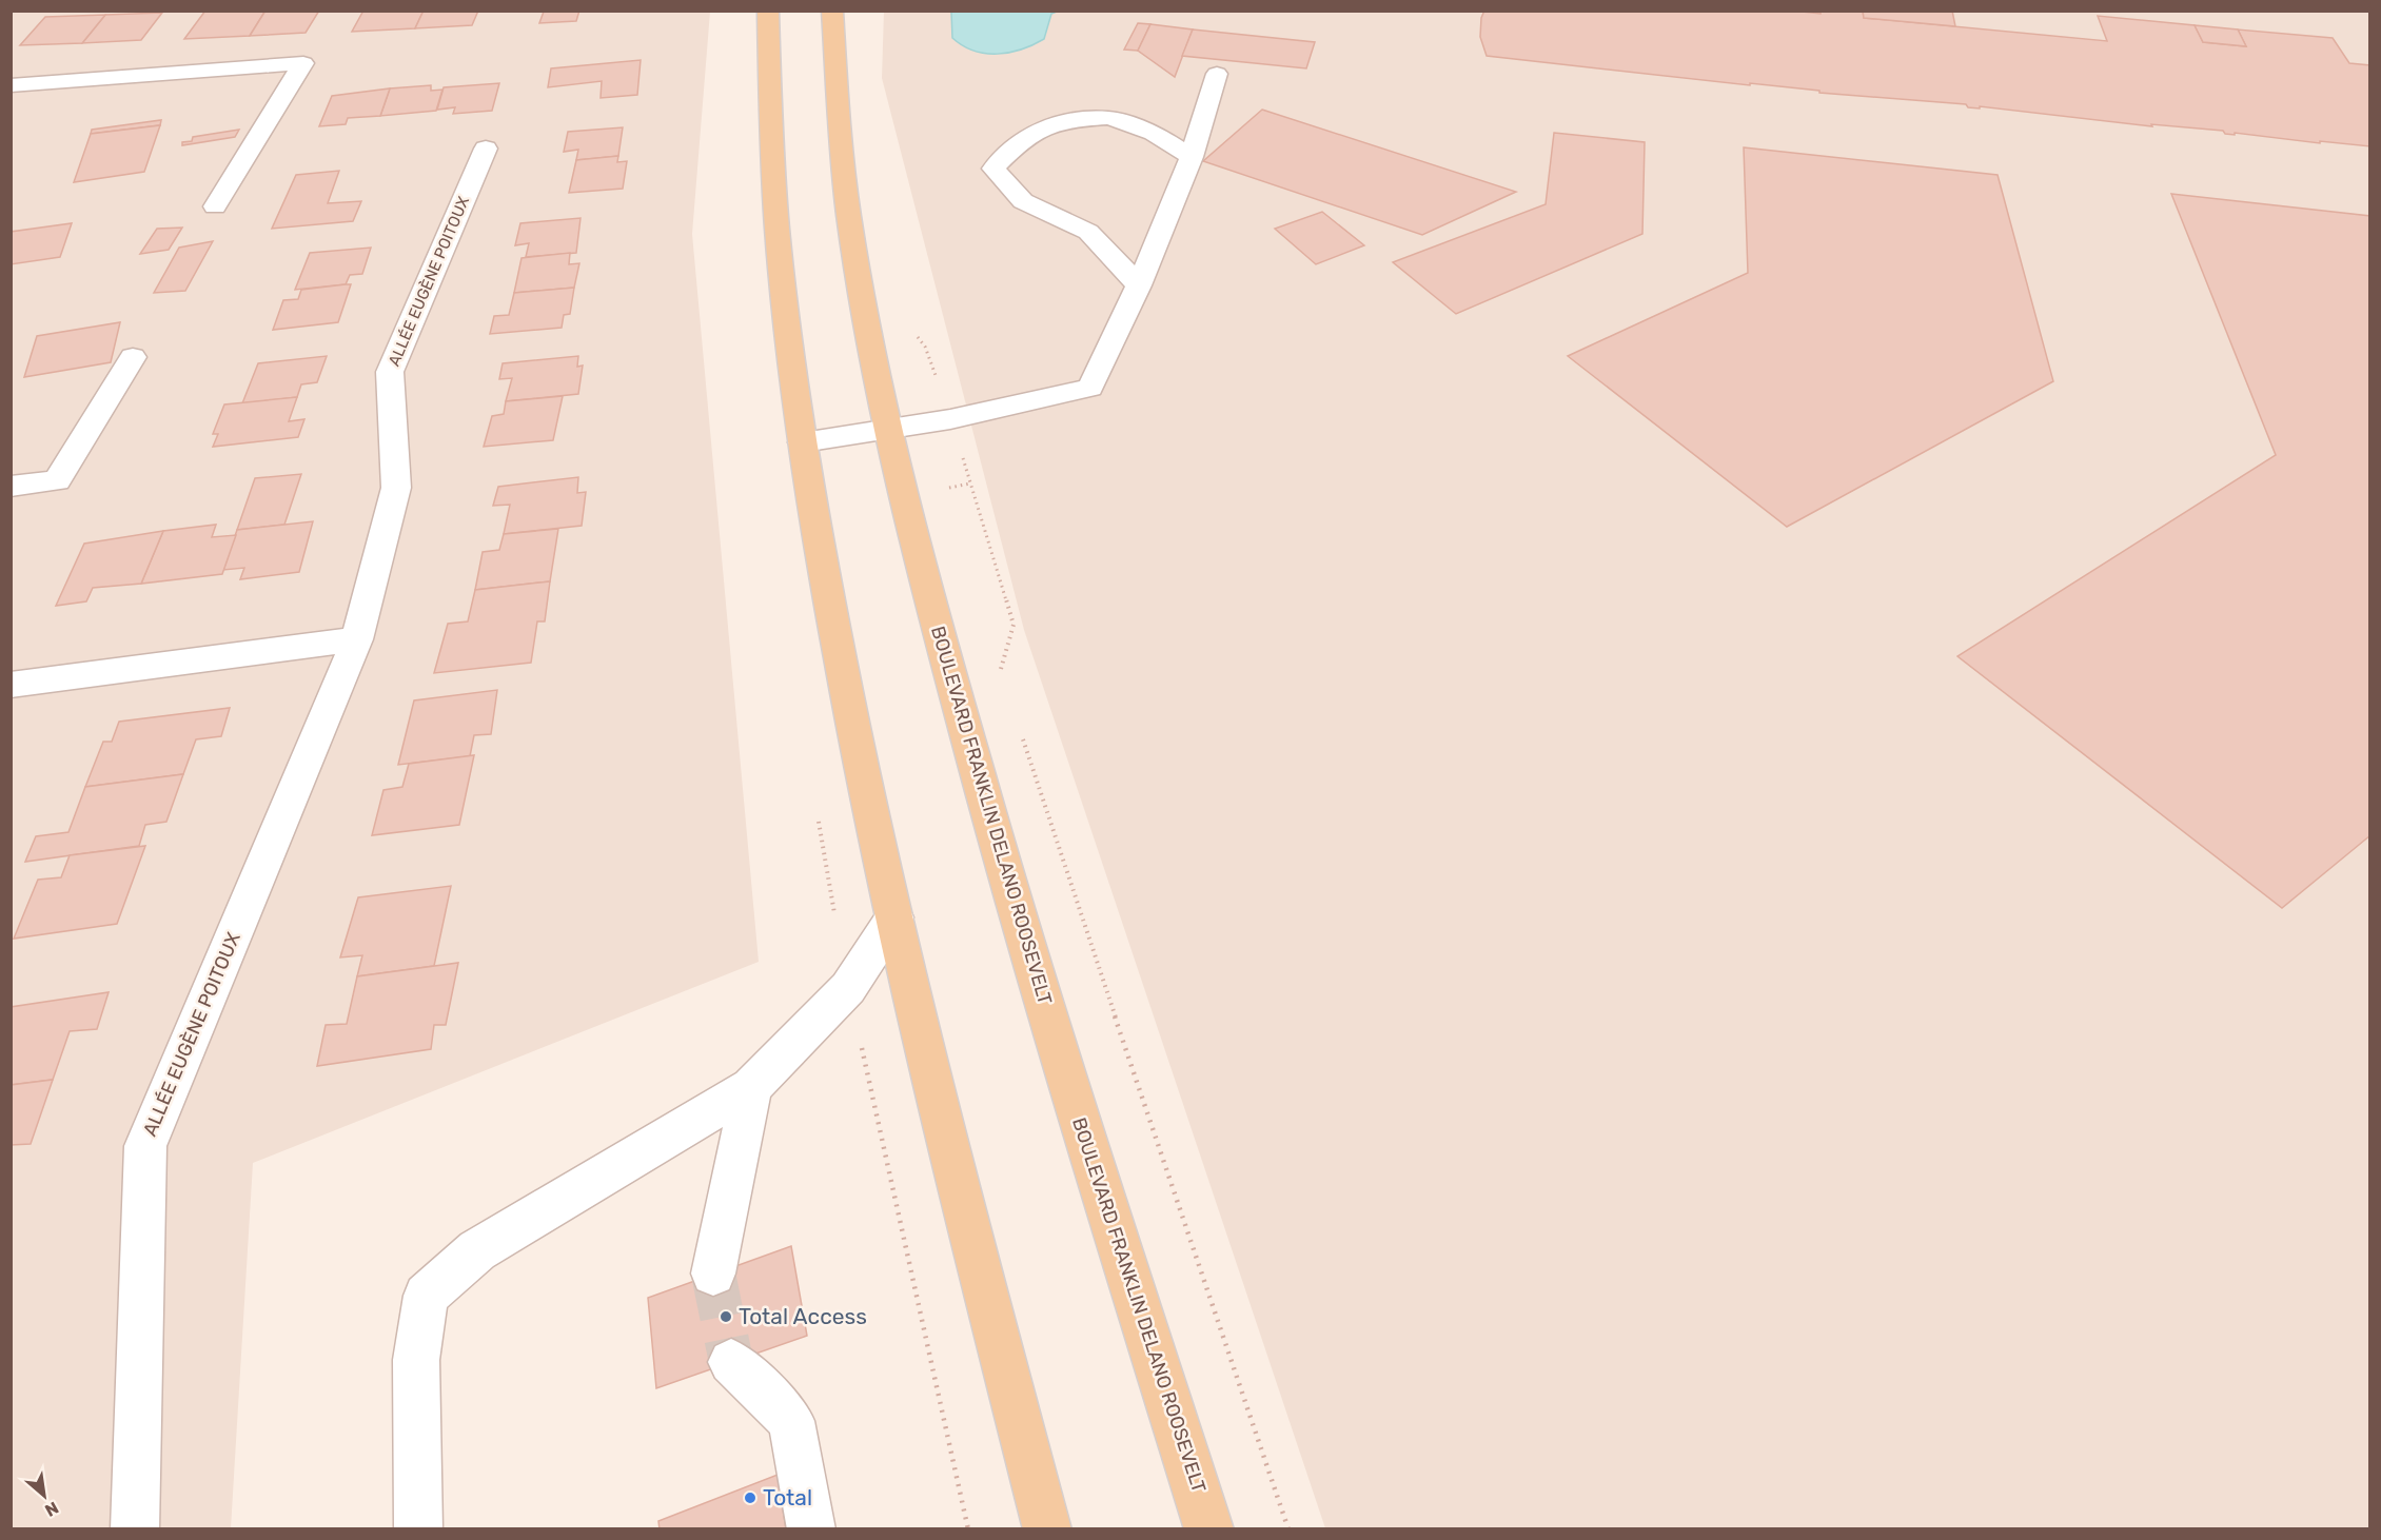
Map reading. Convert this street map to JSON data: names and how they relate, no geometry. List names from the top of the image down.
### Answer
{
  "streets": {
    "main road": ["BOULEVARD FRANKLIN DELANO ROOSEVELT"],
    "street": ["ALLÉE EUGÈNE POITOUX"]
  },
  "places": ["Total Access", "Total"],
  "north": "bottom right"
}
